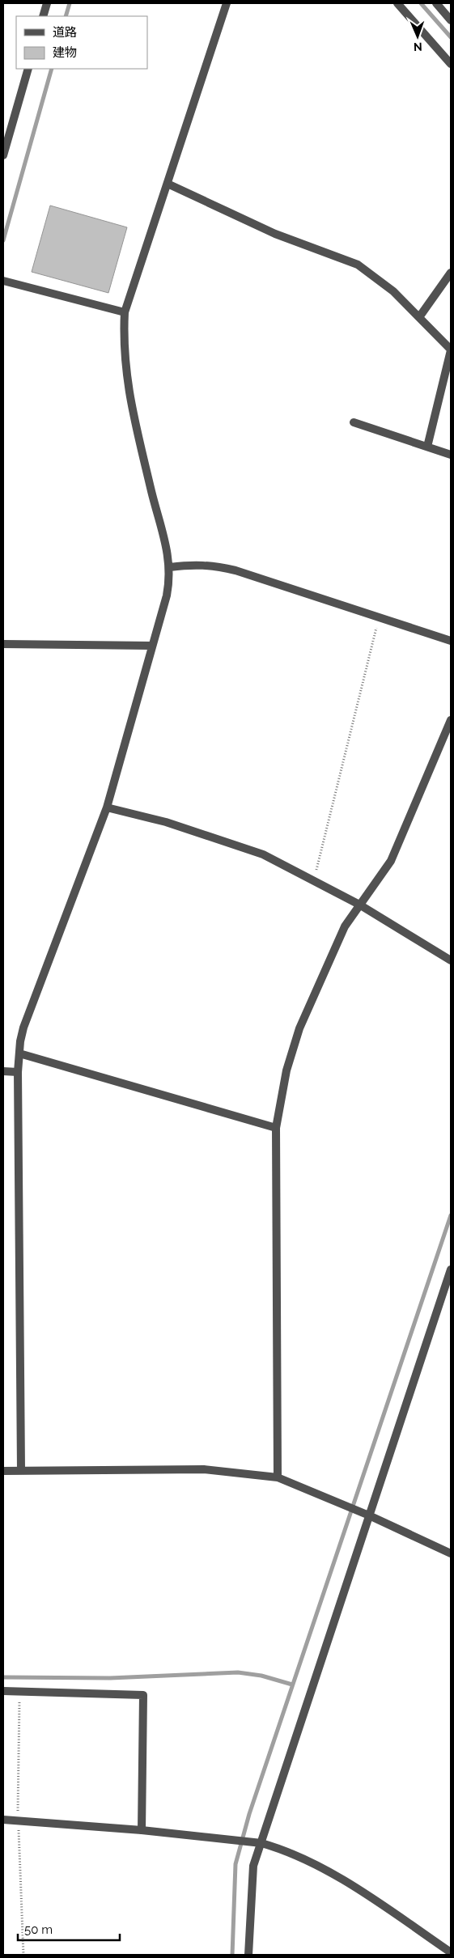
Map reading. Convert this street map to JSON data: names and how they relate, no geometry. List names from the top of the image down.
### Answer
{
  "legend": ["道路", "建物"],
  "scale_bar": "50 m",
  "north": "bottom"
}
